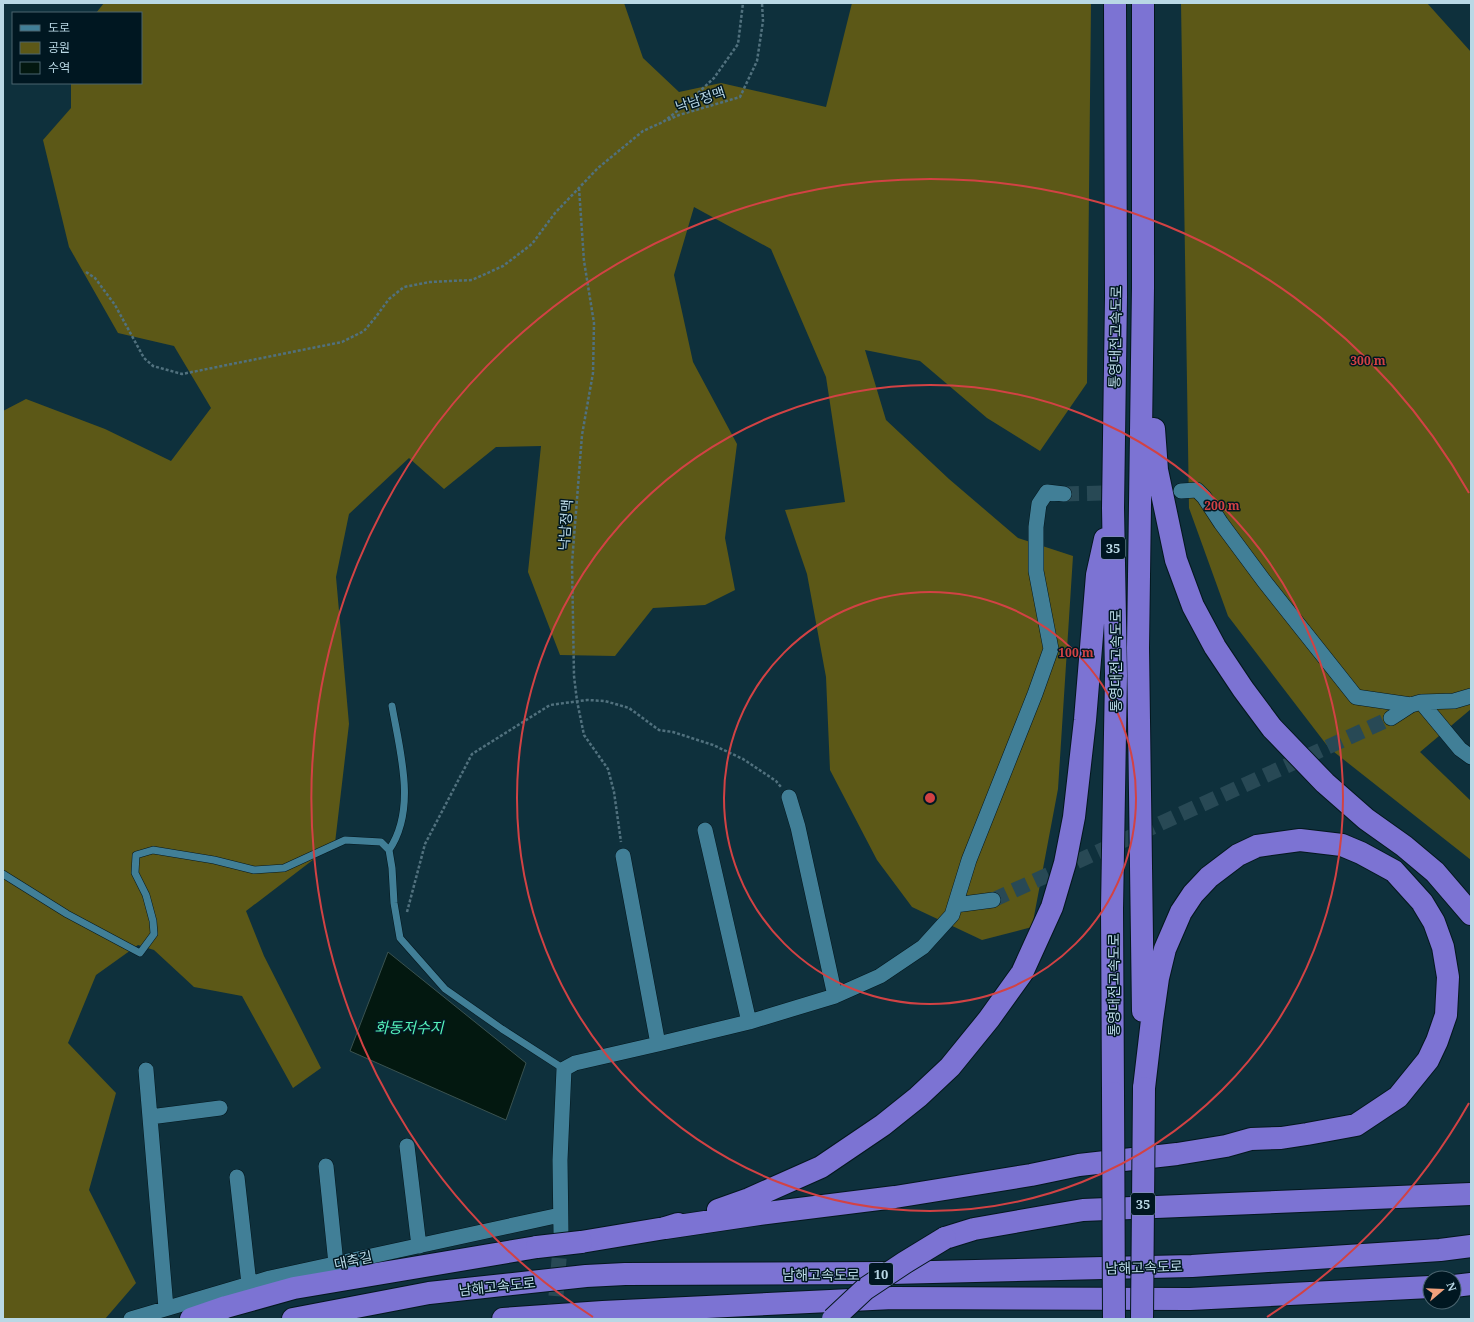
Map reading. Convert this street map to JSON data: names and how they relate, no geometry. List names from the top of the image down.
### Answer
{
  "streets": {
    "highway": [
      "통영대전고속도로",
      "35",
      "남해고속도로",
      "10"
    ],
    "street": ["대축길"],
    "path": ["낙남정맥"]
  },
  "water": ["화동저수지"],
  "legend": ["도로", "공원", "수역"],
  "north": "right",
  "rings": ["300 m", "200 m", "100 m"]
}
